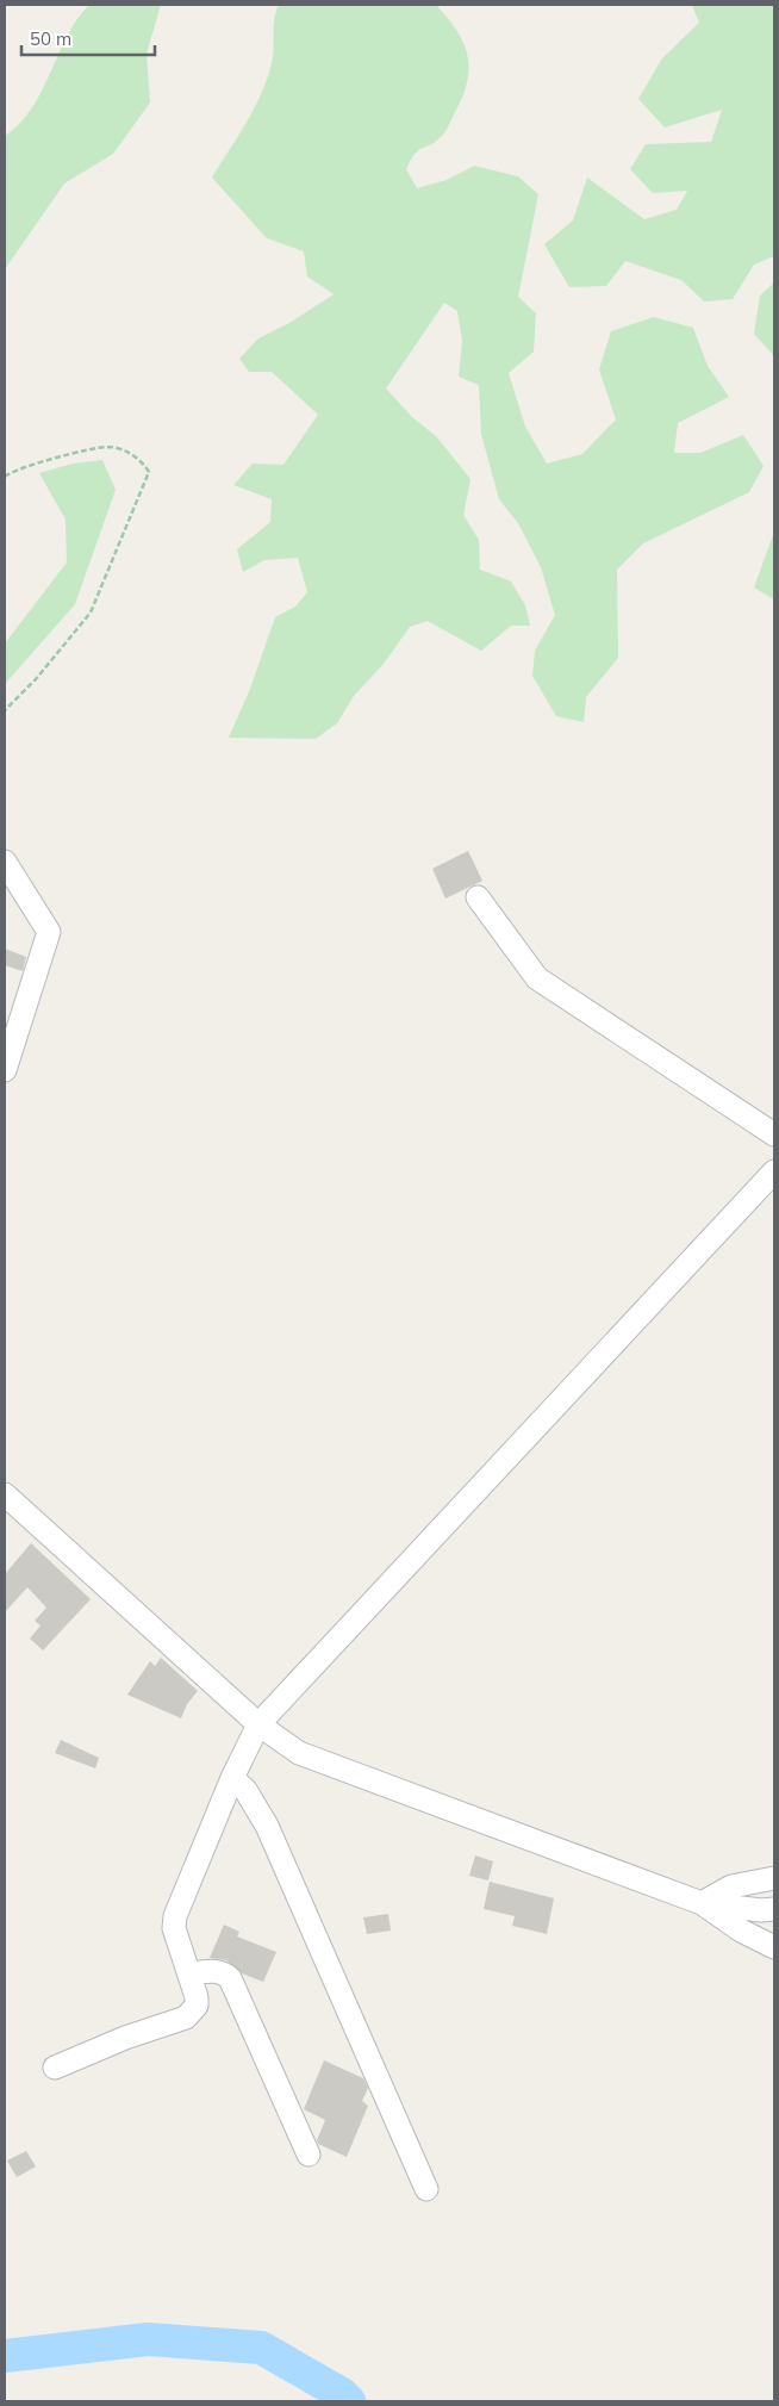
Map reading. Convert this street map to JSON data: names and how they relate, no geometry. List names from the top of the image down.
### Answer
{
  "scale_bar": "50 m"
}
